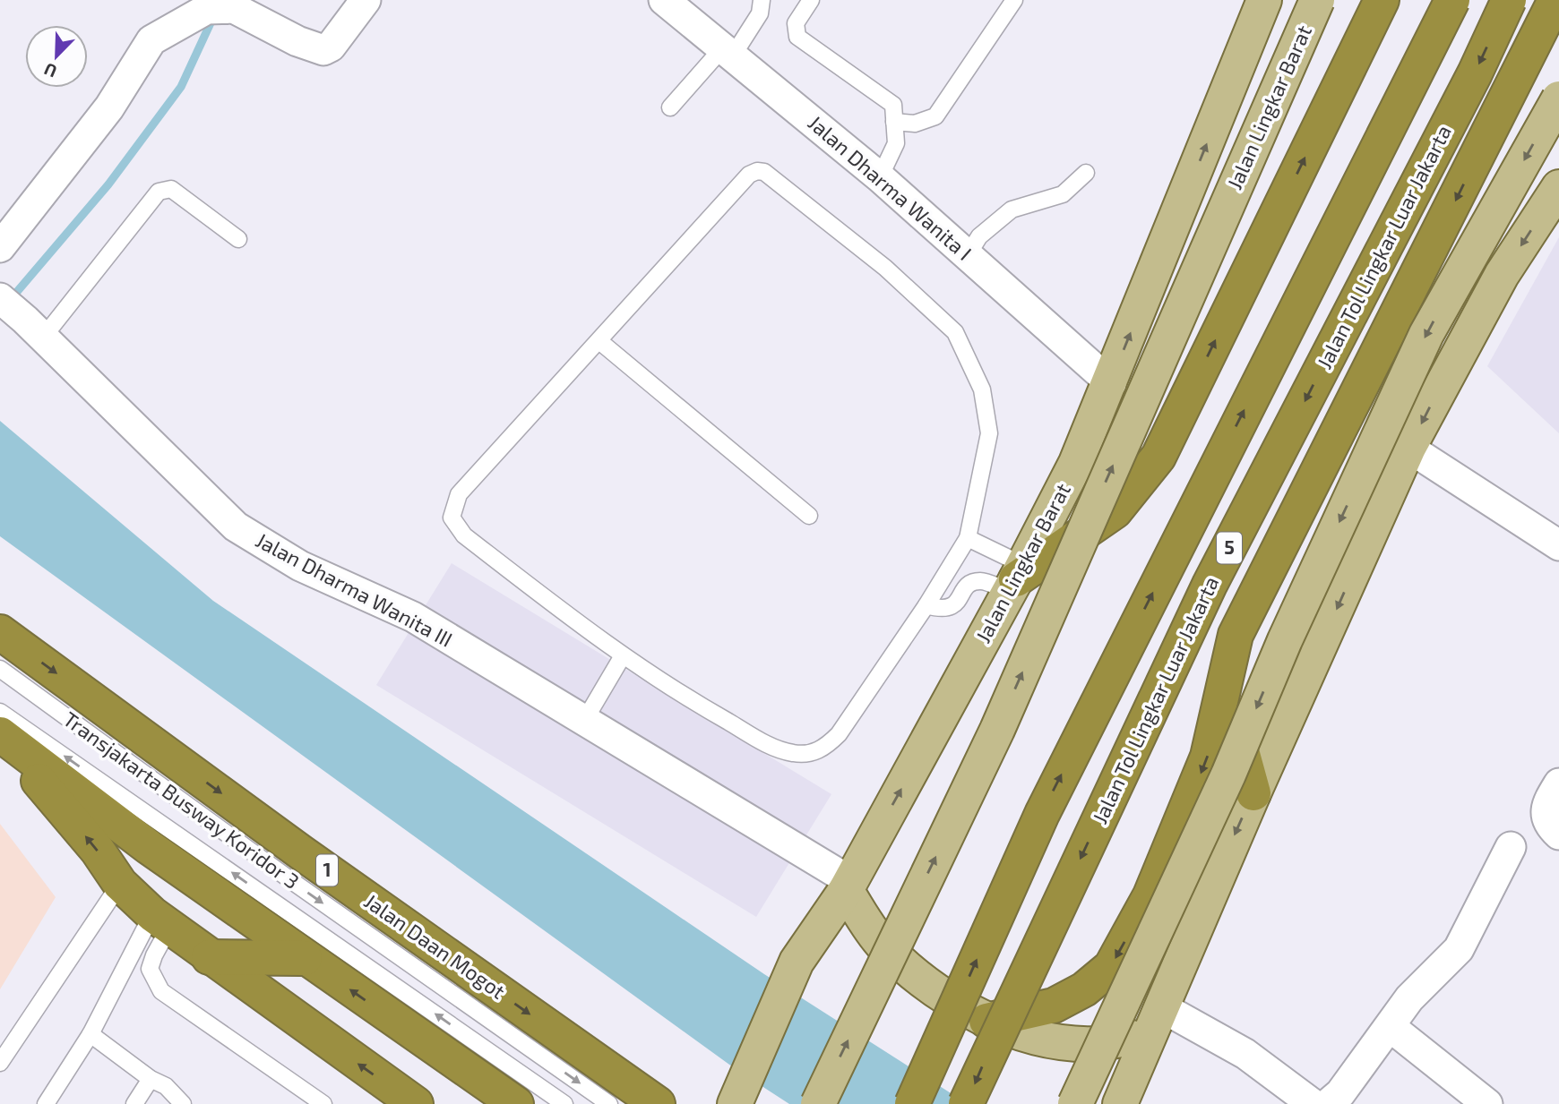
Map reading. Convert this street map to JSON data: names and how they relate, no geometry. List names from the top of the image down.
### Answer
{
  "streets": {
    "highway": [
      "Jalan Tol Lingkar Luar Jakarta",
      "5",
      "1",
      "Jalan Daan Mogot"
    ],
    "main road": ["Jalan Lingkar Barat"],
    "street": ["Jalan Dharma Wanita I", "Jalan Dharma Wanita III"],
    "lane": ["Transjakarta Busway Koridor 3"]
  },
  "crossings": [
    ["Jalan Lingkar Barat", "Jalan Dharma Wanita I"],
    ["Jalan Lingkar Barat", "Jalan Dharma Wanita III"]
  ],
  "north": "bottom left"
}
